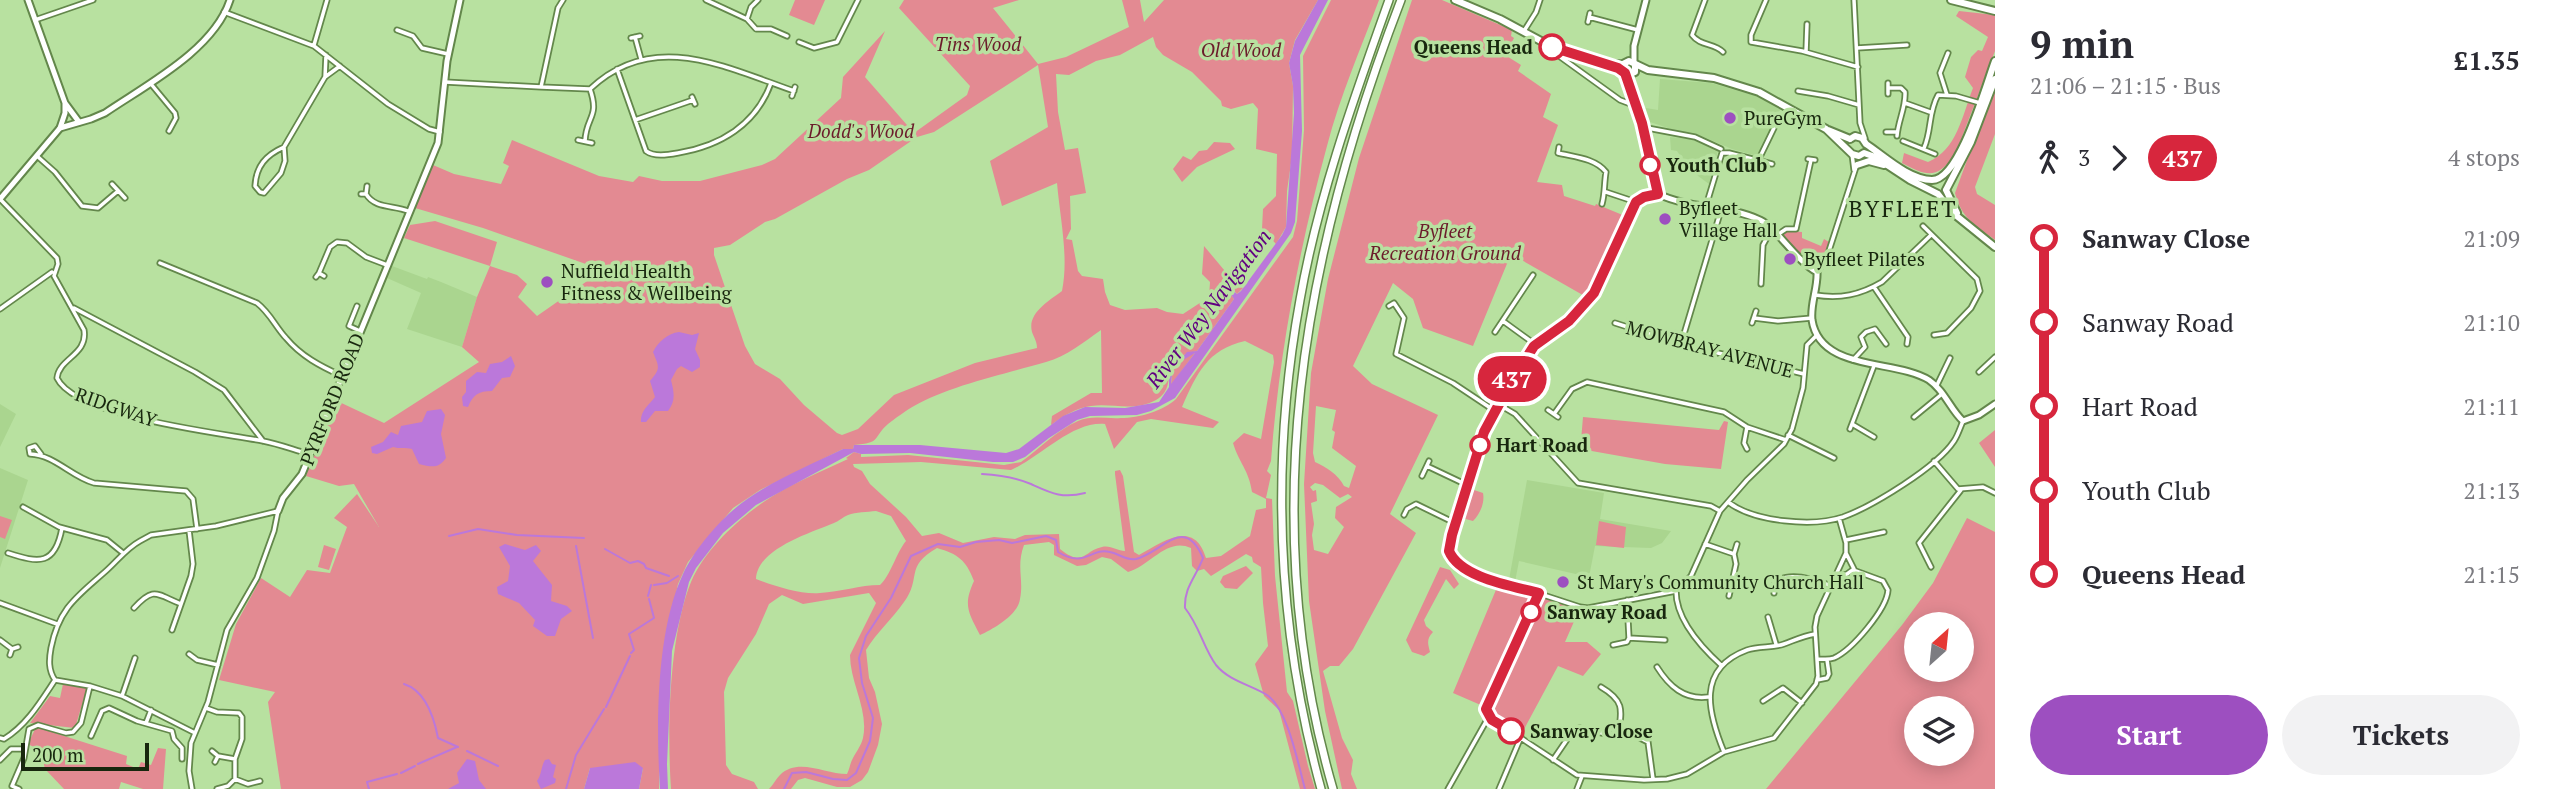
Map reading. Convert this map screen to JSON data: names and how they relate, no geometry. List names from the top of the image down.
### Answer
{
  "streets": {
    "street": ["MOWBRAY AVENUE", "PYRFORD ROAD", "RIDGWAY"]
  },
  "crossings": [
    ["PYRFORD ROAD", "RIDGWAY"]
  ],
  "districts": ["BYFLEET"],
  "water": ["River Wey Navigation"],
  "parks": [
    "Tins Wood",
    "Old Wood",
    "Dodd's Wood",
    "Byfleet Recreation Ground"
  ],
  "places": [
    "Queens Head",
    "PureGym",
    "Youth Club",
    "Byfleet Village Hall",
    "Byfleet Pilates",
    "Nuffield Health Fitness & Wellbeing",
    "Hart Road",
    "St Mary's Community Church Hall",
    "Sanway Road",
    "Sanway Close"
  ],
  "lines": ["bus line 437"],
  "scale_bar": "200 m",
  "north": "top right",
  "page": {
    "on_map": "437",
    "heading": ["9 min", "21:06 – 21:15 · Bus", "£1.35"],
    "legs": ["3", "437", "4 stops"],
    "list": [
      {
        "name": "Sanway Close",
        "value": "21:09"
      },
      {
        "name": "Sanway Road",
        "value": "21:10"
      },
      {
        "name": "Hart Road",
        "value": "21:11"
      },
      {
        "name": "Youth Club",
        "value": "21:13"
      },
      {
        "name": "Queens Head",
        "value": "21:15"
      }
    ],
    "buttons": ["Start", "Tickets"],
    "scale": "200 m"
  }
}
